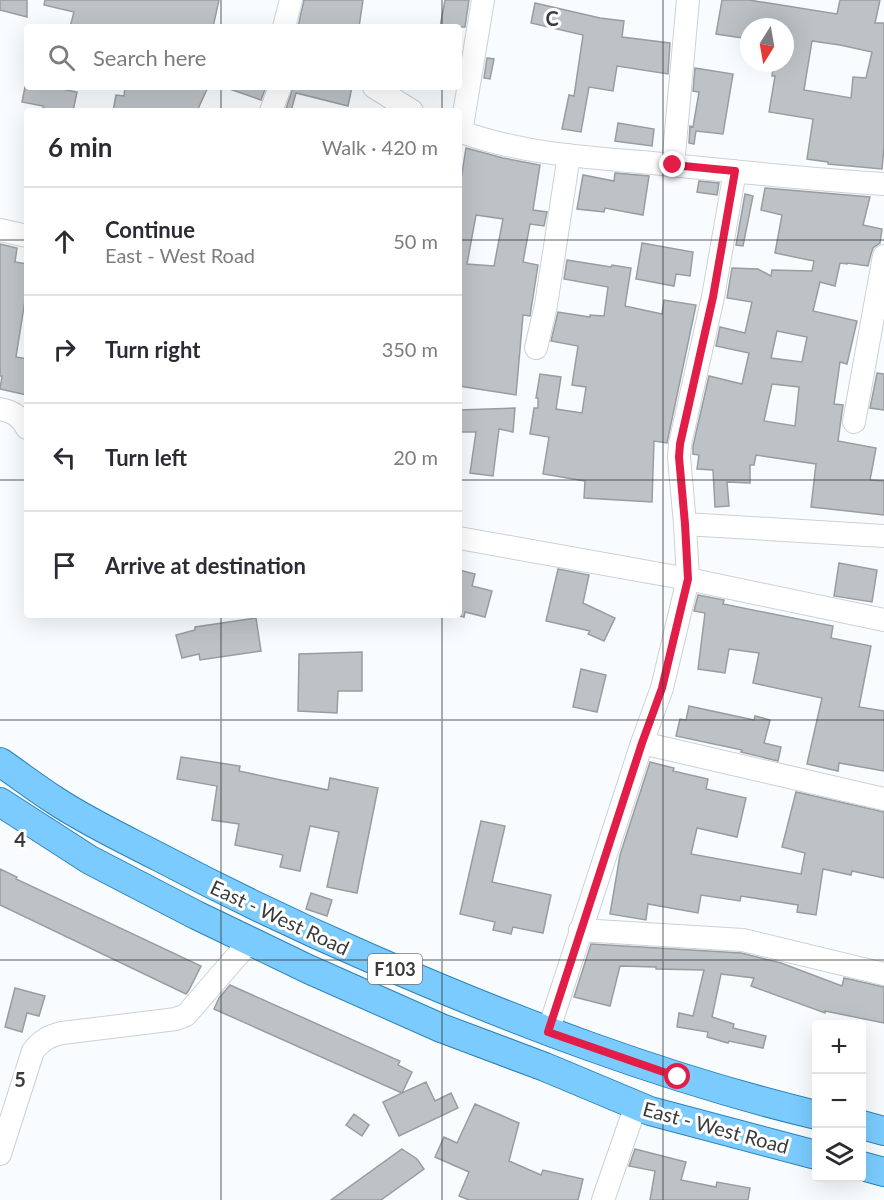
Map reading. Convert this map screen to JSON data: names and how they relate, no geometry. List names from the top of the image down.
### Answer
{
  "streets": {
    "main road": ["East - West Road", "F103"]
  },
  "north": "bottom",
  "page": {
    "search": "Search here",
    "heading": ["6 min", "Walk · 420 m"],
    "list": [
      ["Continue", "East - West Road", "50 m"],
      ["Turn right", "350 m"],
      ["Turn left", "20 m"],
      "Arrive at destination"
    ],
    "map_buttons": ["+", "−"]
  },
  "grid": {
    "columns": ["C"],
    "rows": ["4", "5"]
  }
}
